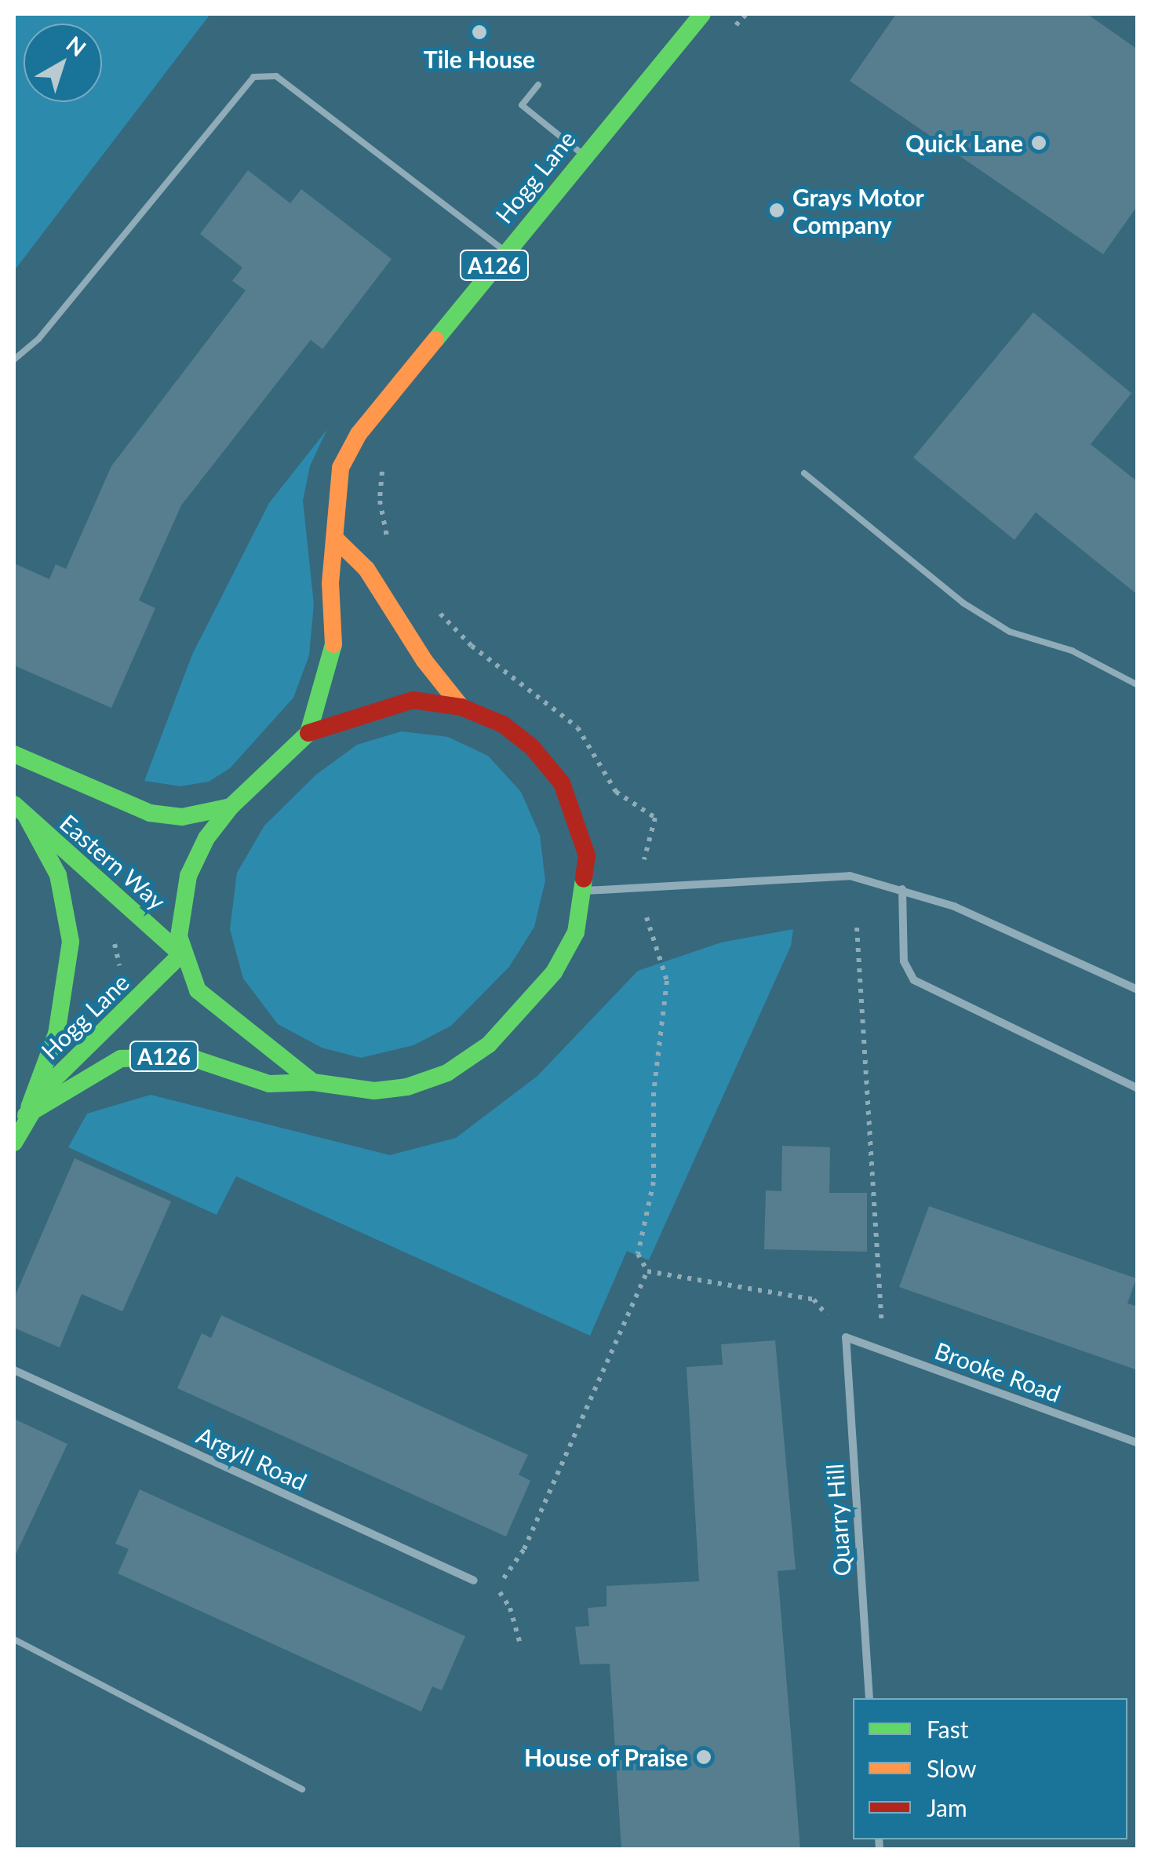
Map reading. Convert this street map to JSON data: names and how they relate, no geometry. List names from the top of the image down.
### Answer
{
  "streets": {
    "main road": ["Hogg Lane", "A126", "Eastern Way"],
    "street": ["Brooke Road", "Argyll Road", "Quarry Hill"]
  },
  "crossings": [
    ["Hogg Lane", "Eastern Way"],
    ["Brooke Road", "Quarry Hill"]
  ],
  "places": [
    "Tile House",
    "Quick Lane",
    "Grays Motor Company",
    "House of Praise"
  ],
  "legend": ["Fast", "Slow", "Jam"],
  "north": "top right"
}
